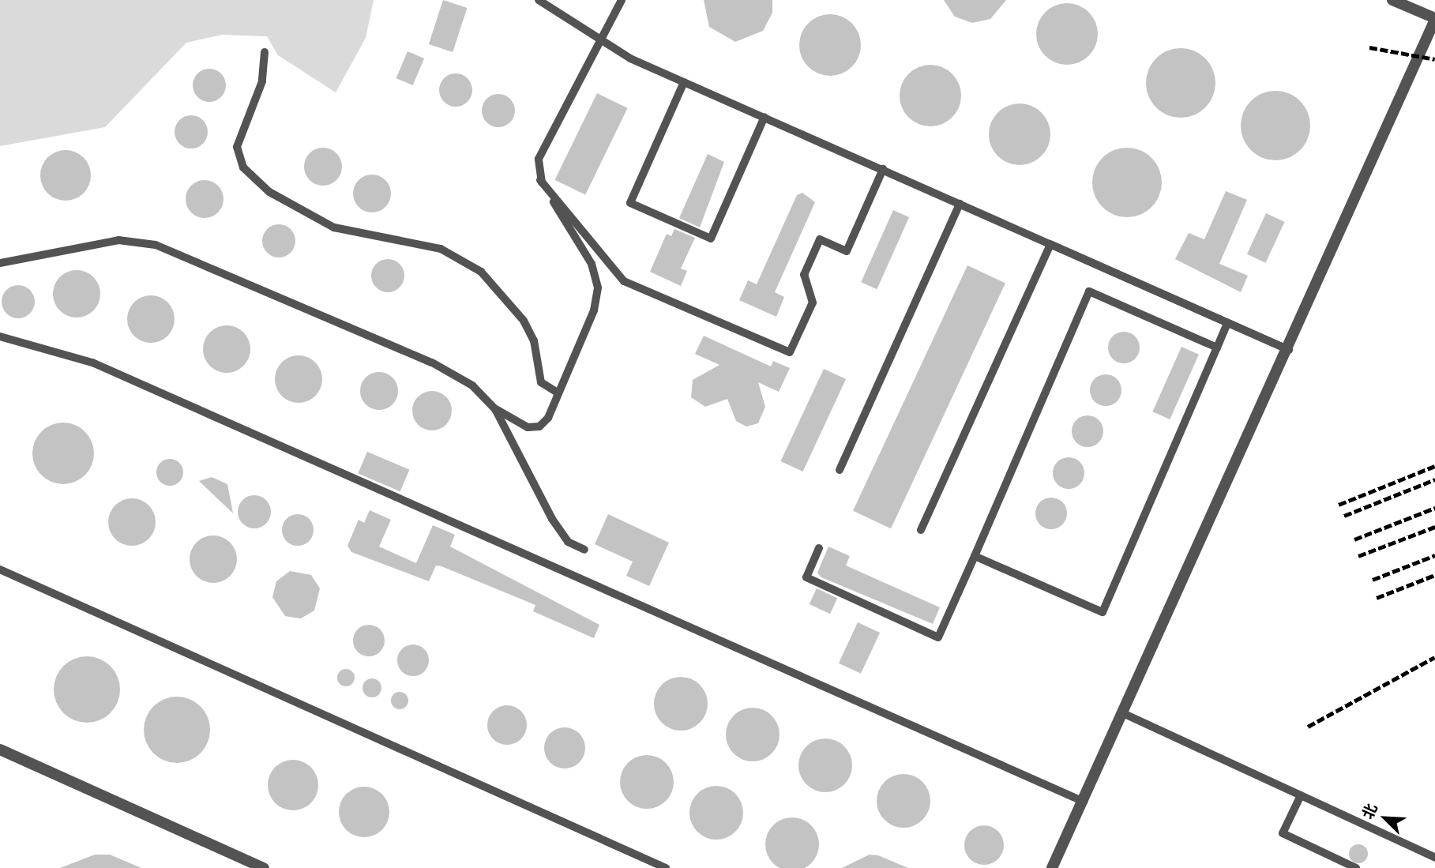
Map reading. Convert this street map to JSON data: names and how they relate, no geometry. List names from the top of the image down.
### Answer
{
  "north": "top left"
}
